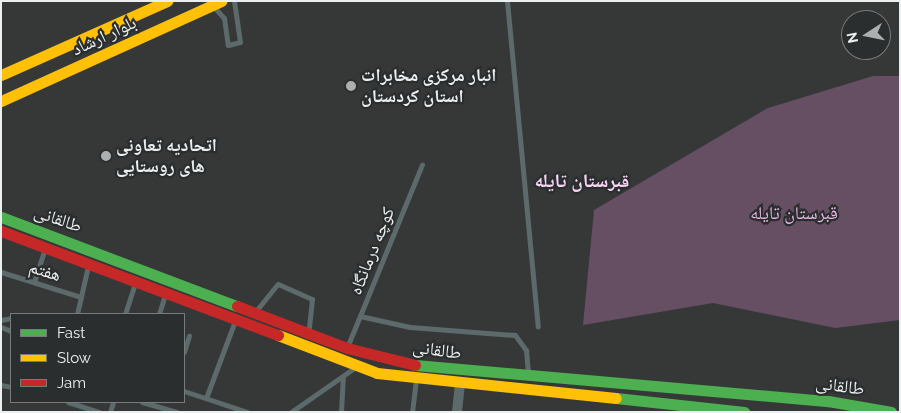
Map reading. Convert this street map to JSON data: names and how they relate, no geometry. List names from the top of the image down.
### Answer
{
  "streets": {
    "main road": ["بلوار ارشاد", "طالقانی"],
    "lane": ["کوچه درمانگاه", "هفتم"]
  },
  "crossings": [
    ["طالقانی", "کوچه درمانگاه"]
  ],
  "districts": ["قبرستان تایله"],
  "parks": ["قبرستان تایله"],
  "places": ["انبار مرکزی مخابرات استان کردستان", "اتحادیه تعاونی های روستایی"],
  "legend": ["Fast", "Slow", "Jam"],
  "north": "left"
}
